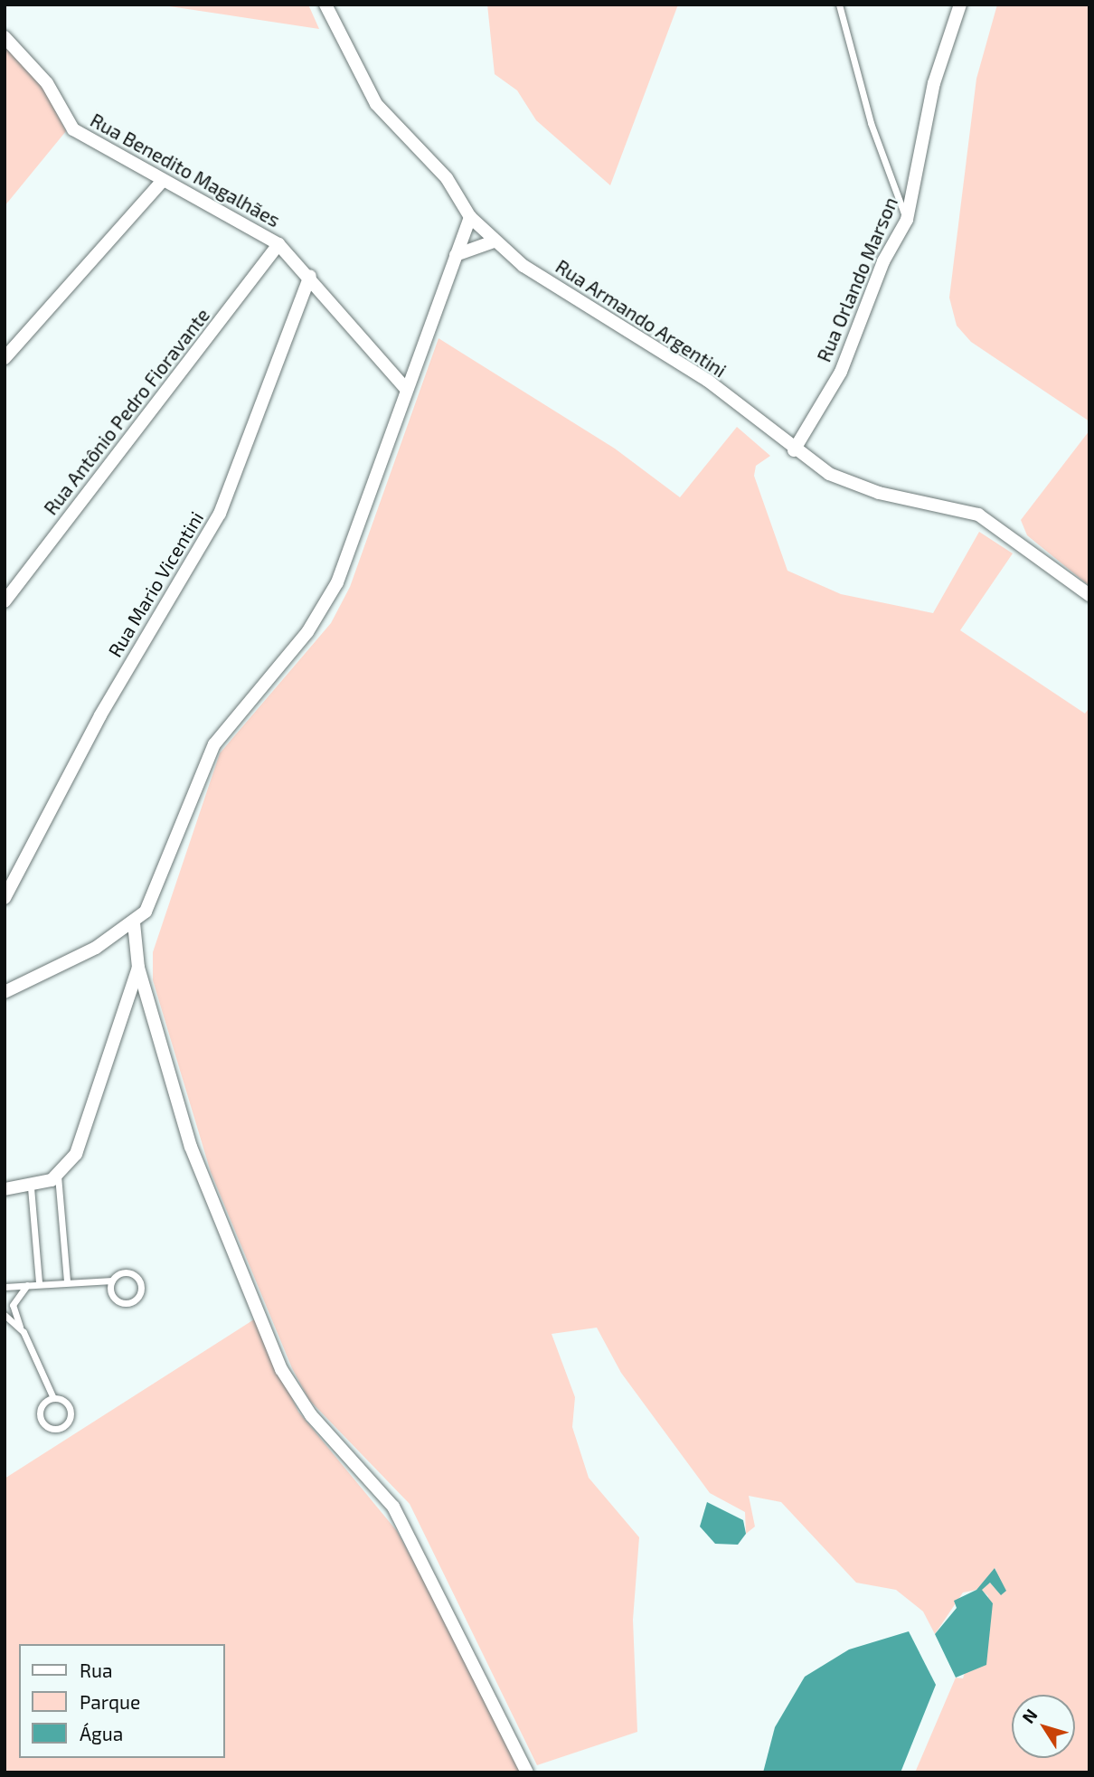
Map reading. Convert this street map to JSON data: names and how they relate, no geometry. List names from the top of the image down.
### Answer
{
  "streets": {
    "street": [
      "Rua Benedito Magalhães",
      "Rua Orlando Marson",
      "Rua Armando Argentini",
      "Rua Antônio Pedro Fioravante",
      "Rua Mario Vicentini"
    ]
  },
  "crossings": [
    ["Rua Benedito Magalhães", "Rua Antônio Pedro Fioravante"],
    ["Rua Benedito Magalhães", "Rua Mario Vicentini"],
    ["Rua Orlando Marson", "Rua Armando Argentini"]
  ],
  "legend": ["Rua", "Parque", "Água"],
  "north": "top left"
}
